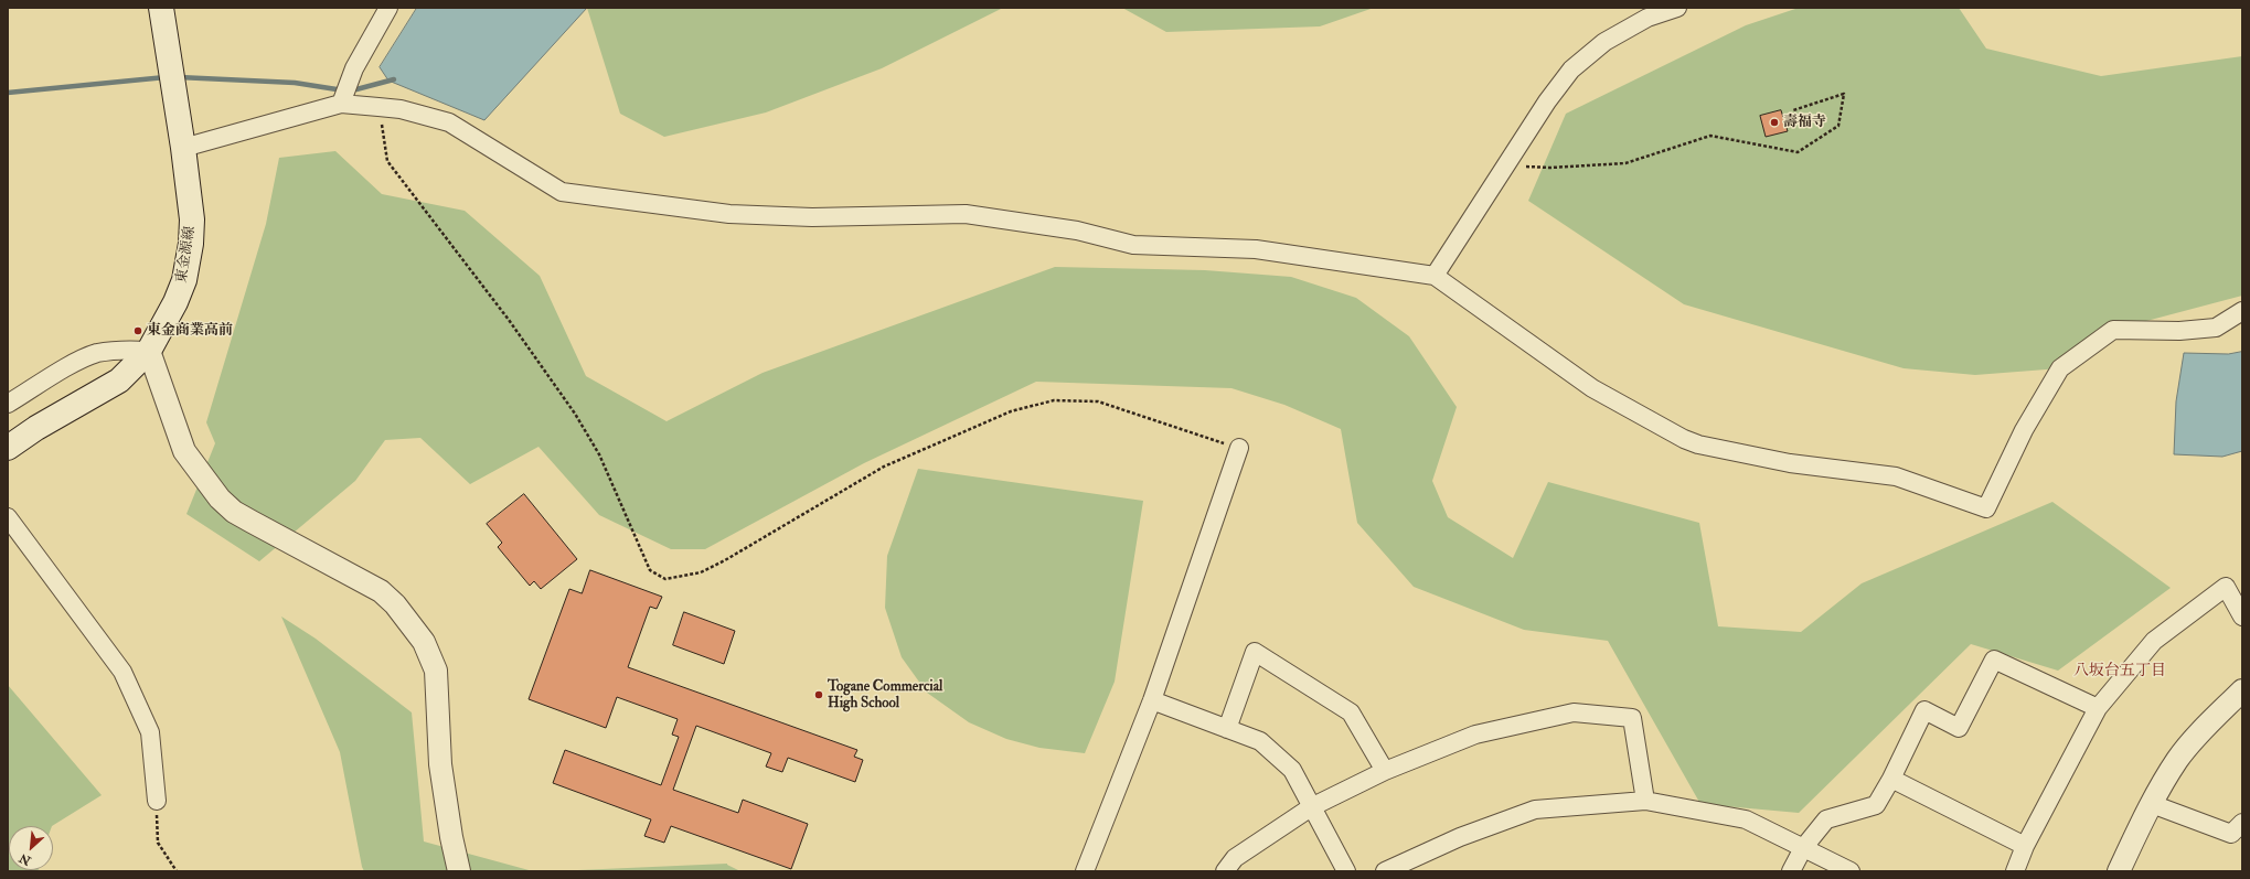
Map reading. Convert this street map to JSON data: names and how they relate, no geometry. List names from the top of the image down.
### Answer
{
  "streets": {
    "main road": ["東金源線"]
  },
  "districts": ["八坂台五丁目"],
  "places": ["壽福寺", "東金商業高前", "Togane Commercial High School"],
  "north": "bottom left"
}
